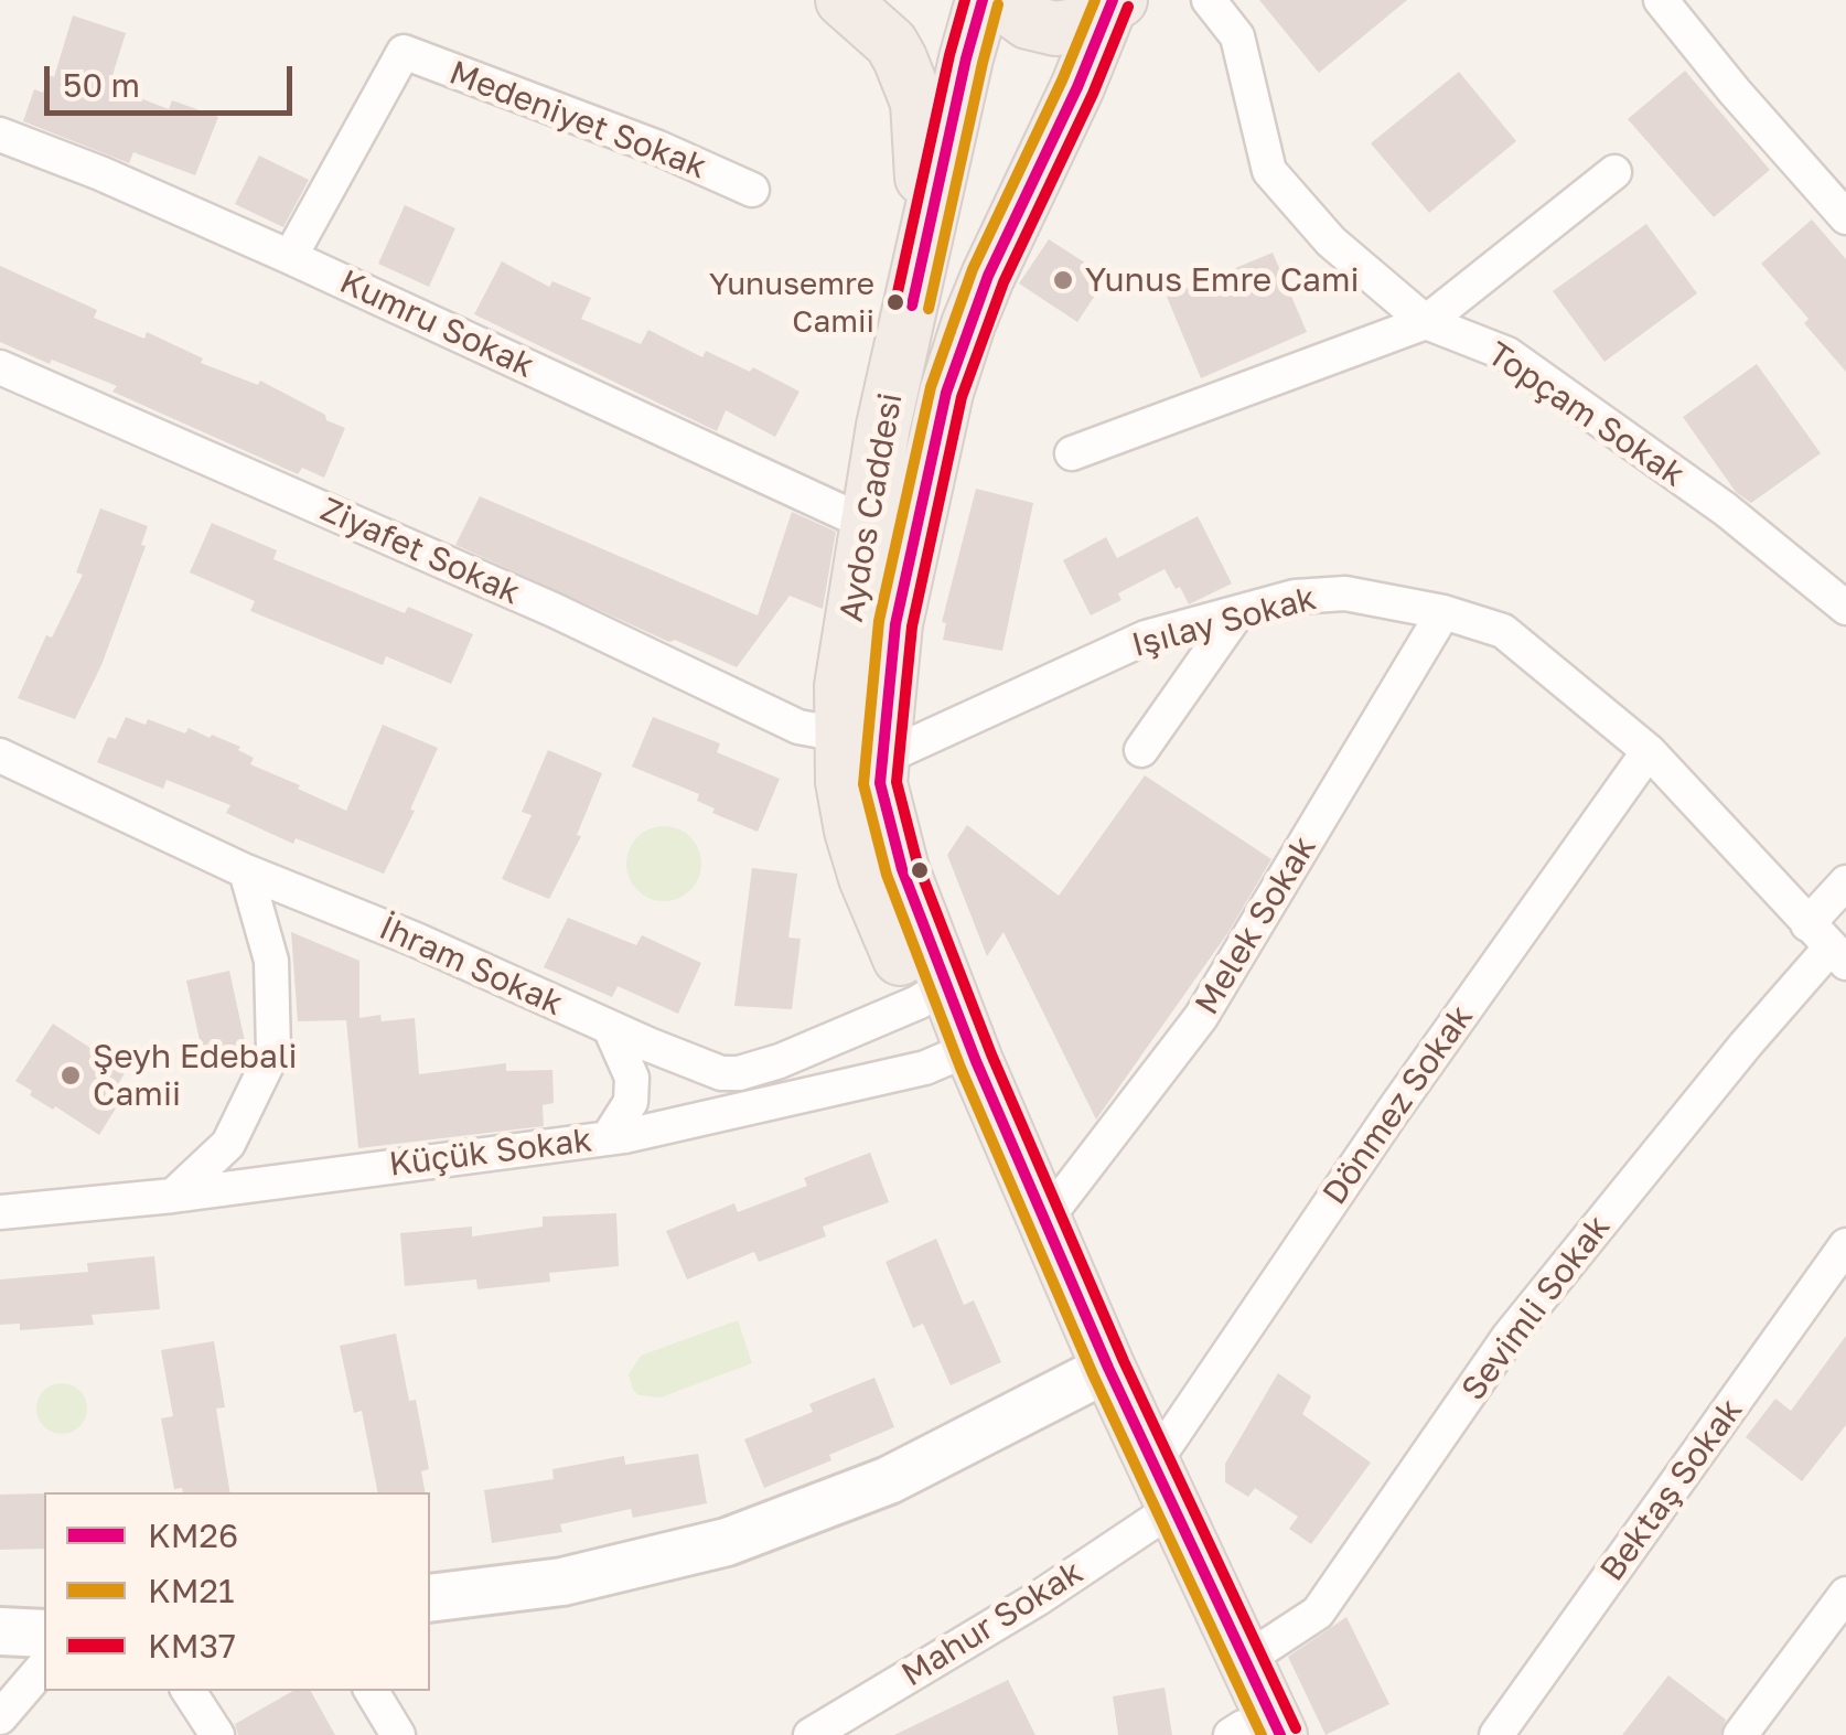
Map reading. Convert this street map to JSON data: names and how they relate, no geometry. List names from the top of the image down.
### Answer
{
  "streets": {
    "main road": ["Aydos Caddesi"],
    "street": [
      "Medeniyet Sokak",
      "Kumru Sokak",
      "Topçam Sokak",
      "Ziyafet Sokak",
      "Işılay Sokak",
      "Melek Sokak",
      "İhram Sokak",
      "Dönmez Sokak",
      "Küçük Sokak",
      "Sevimli Sokak",
      "Bektaş Sokak",
      "Mahur Sokak"
    ]
  },
  "crossings": [
    ["Medeniyet Sokak", "Kumru Sokak"],
    ["Kumru Sokak", "Aydos Caddesi"],
    ["Aydos Caddesi", "Ziyafet Sokak"],
    ["Aydos Caddesi", "Işılay Sokak"],
    ["Aydos Caddesi", "Melek Sokak"],
    ["Aydos Caddesi", "İhram Sokak"],
    ["Aydos Caddesi", "Dönmez Sokak"],
    ["Aydos Caddesi", "Küçük Sokak"],
    ["Aydos Caddesi", "Sevimli Sokak"],
    ["Aydos Caddesi", "Mahur Sokak"],
    ["Ziyafet Sokak", "Işılay Sokak"],
    ["Işılay Sokak", "Melek Sokak"],
    ["Işılay Sokak", "Dönmez Sokak"],
    ["Işılay Sokak", "Sevimli Sokak"],
    ["Dönmez Sokak", "Mahur Sokak"]
  ],
  "places": ["Yunus Emre Cami", "Yunusemre Cami̇i̇", "Şeyh Edebali Camii"],
  "lines": ["transit line KM26", "transit line KM21", "transit line KM37"],
  "legend": ["KM26", "KM21", "KM37"],
  "scale_bar": "50 m"
}
